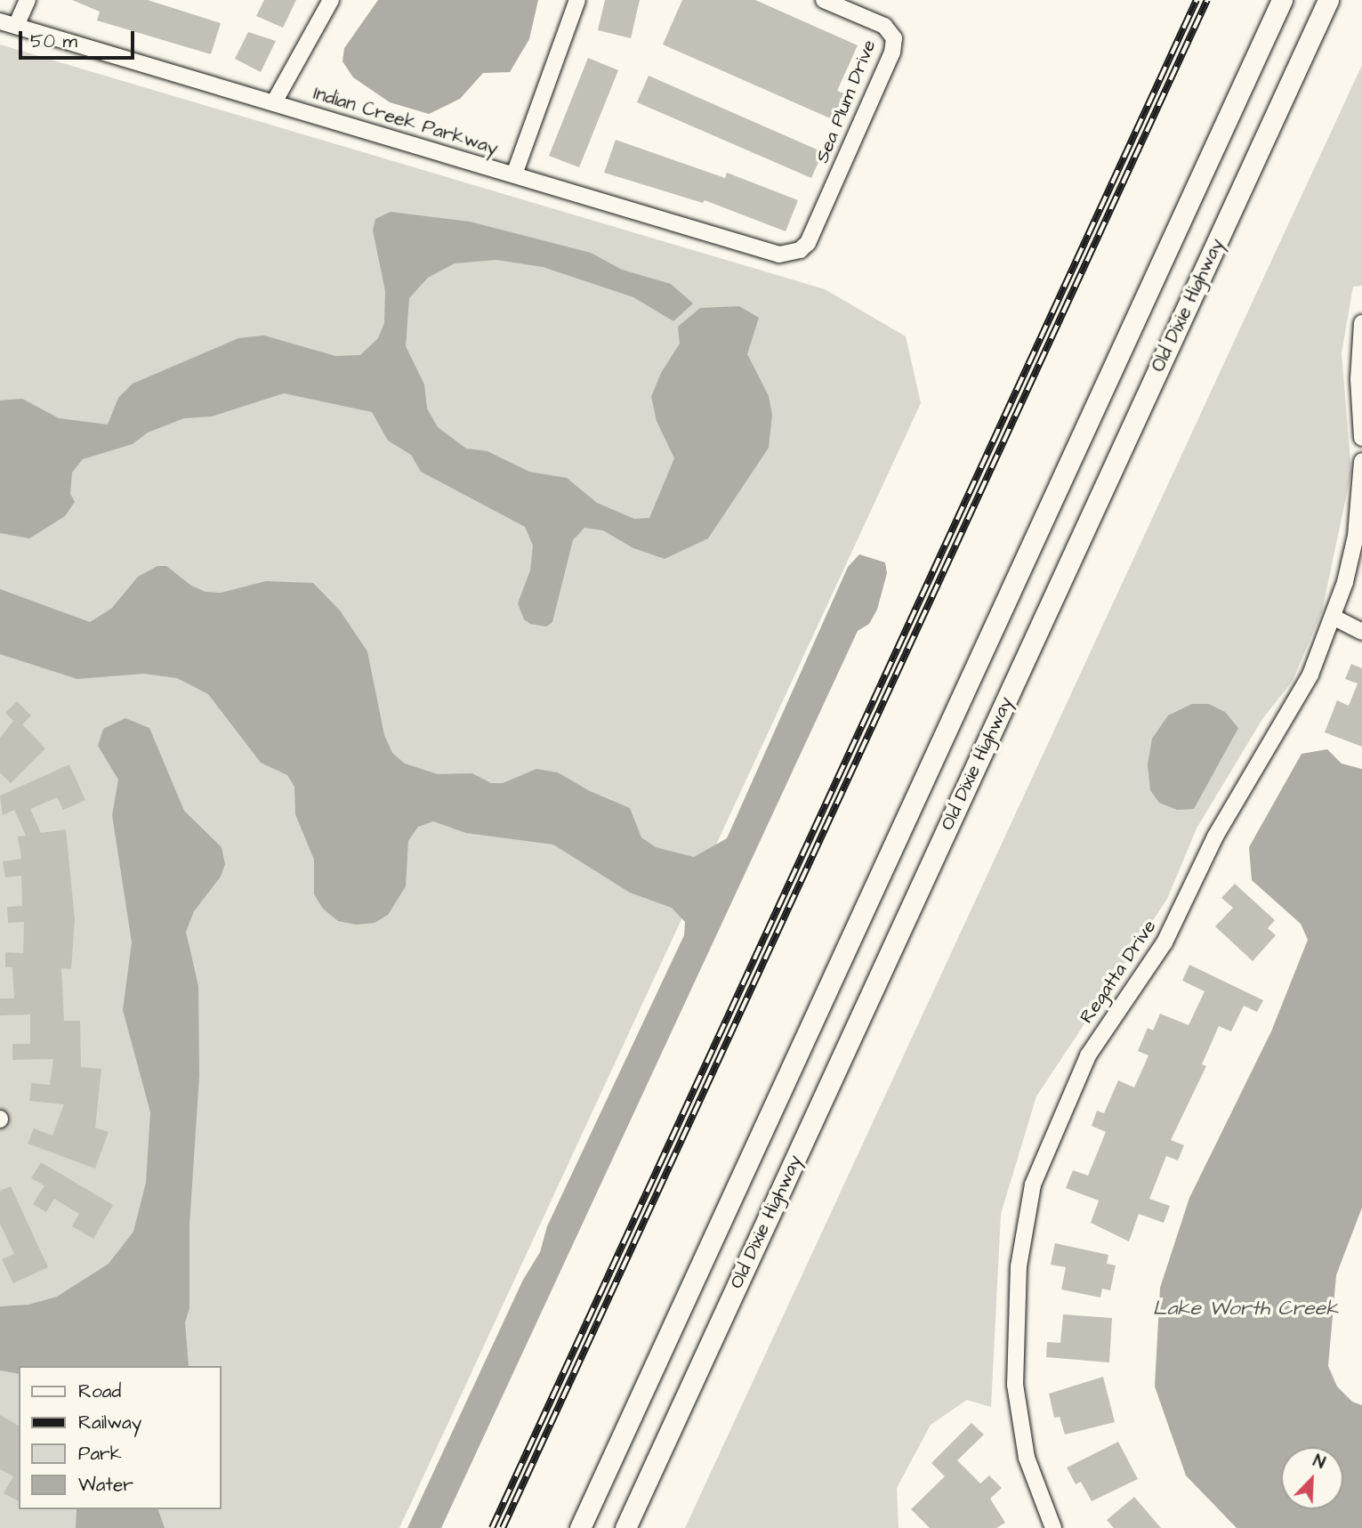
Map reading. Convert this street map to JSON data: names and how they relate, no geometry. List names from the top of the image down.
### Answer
{
  "streets": {
    "main road": ["Old Dixie Highway"],
    "street": ["Sea Plum Drive", "Indian Creek Parkway", "Regatta Drive"]
  },
  "crossings": [
    ["Sea Plum Drive", "Indian Creek Parkway"]
  ],
  "water": ["Lake Worth Creek"],
  "legend": [
    "Road",
    "Railway",
    "Park",
    "Water"
  ],
  "scale_bar": "50 m",
  "north": "top right"
}
